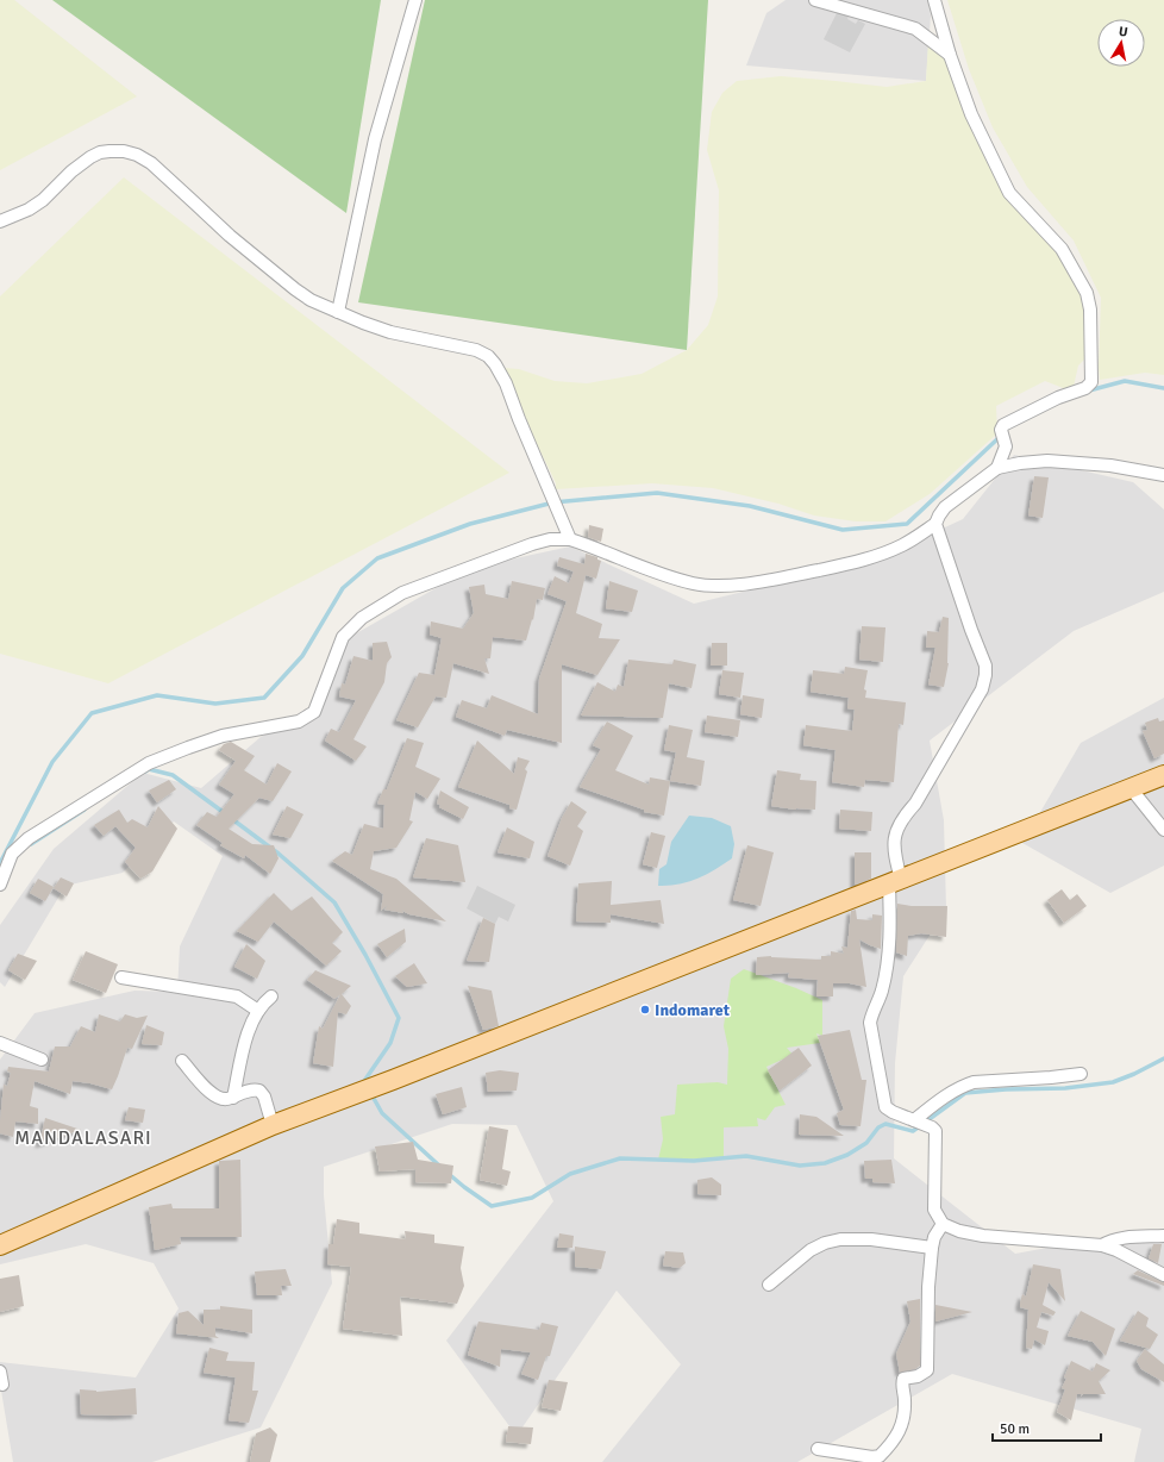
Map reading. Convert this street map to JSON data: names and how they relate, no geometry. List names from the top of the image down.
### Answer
{
  "districts": ["MANDALASARI"],
  "places": ["Indomaret"],
  "scale_bar": "50 m",
  "north": "top"
}
